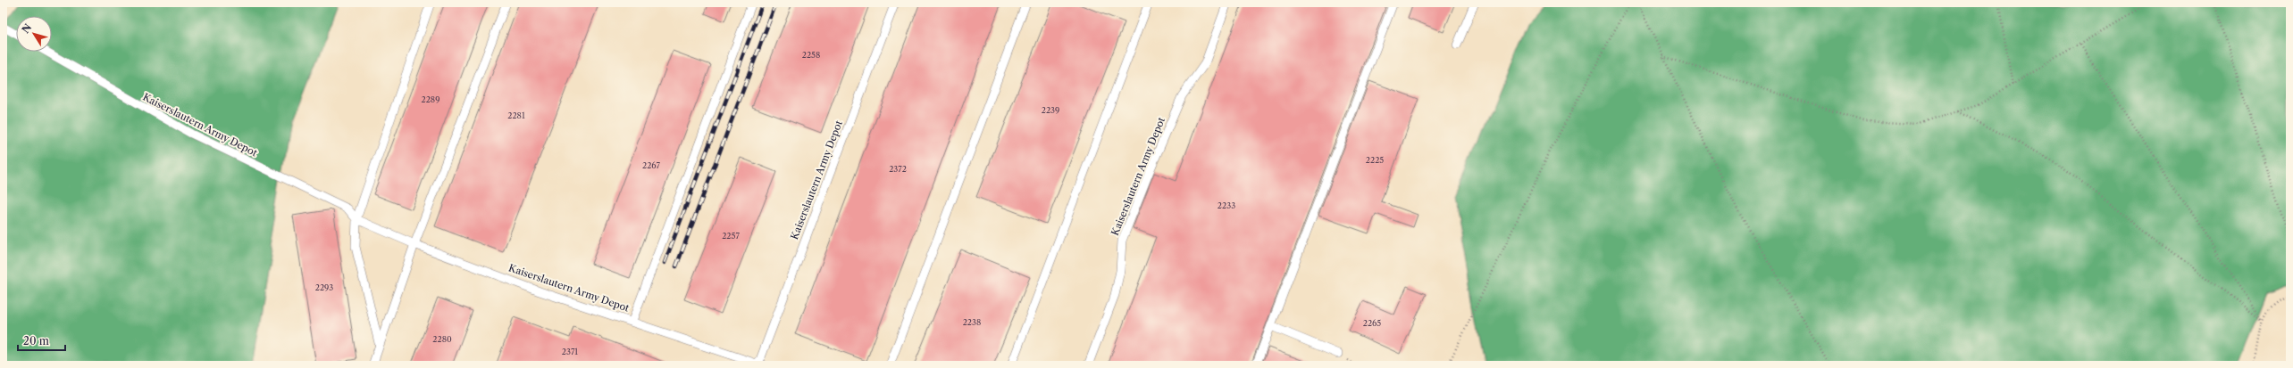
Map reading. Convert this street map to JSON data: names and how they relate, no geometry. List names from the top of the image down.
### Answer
{
  "streets": {
    "lane": ["Kaiserslautern Army Depot"]
  },
  "house_numbers": [
    "2258",
    "2289",
    "2239",
    "2281",
    "2225",
    "2267",
    "2372",
    "2233",
    "2257",
    "2293",
    "2238",
    "2265",
    "2280",
    "2371"
  ],
  "scale_bar": "20 m",
  "north": "top left"
}
